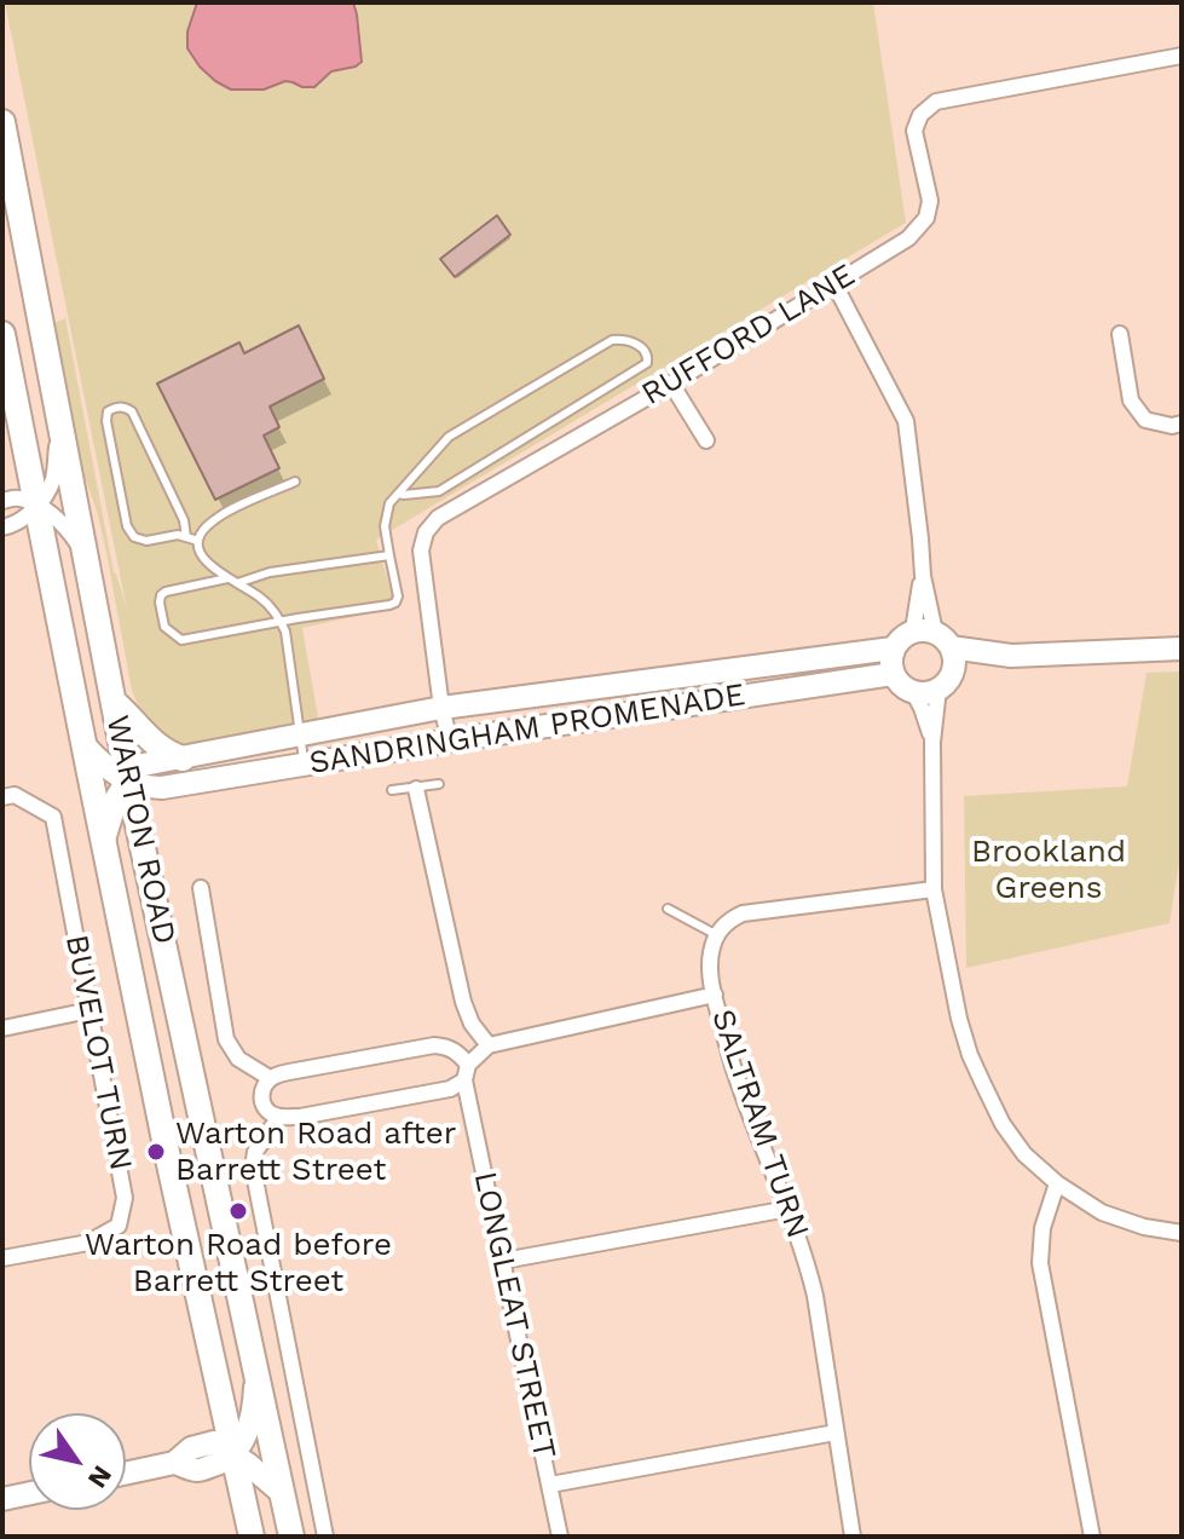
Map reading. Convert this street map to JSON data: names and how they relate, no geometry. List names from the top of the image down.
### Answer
{
  "streets": {
    "main road": ["WARTON ROAD"],
    "street": [
      "RUFFORD LANE",
      "SANDRINGHAM PROMENADE",
      "BUVELOT TURN",
      "SALTRAM TURN",
      "LONGLEAT STREET"
    ]
  },
  "crossings": [
    ["RUFFORD LANE", "SANDRINGHAM PROMENADE"],
    ["SANDRINGHAM PROMENADE", "WARTON ROAD"]
  ],
  "parks": ["Brookland Greens"],
  "places": ["Warton Road after Barrett Street", "Warton Road before Barrett Street"],
  "north": "bottom right"
}
